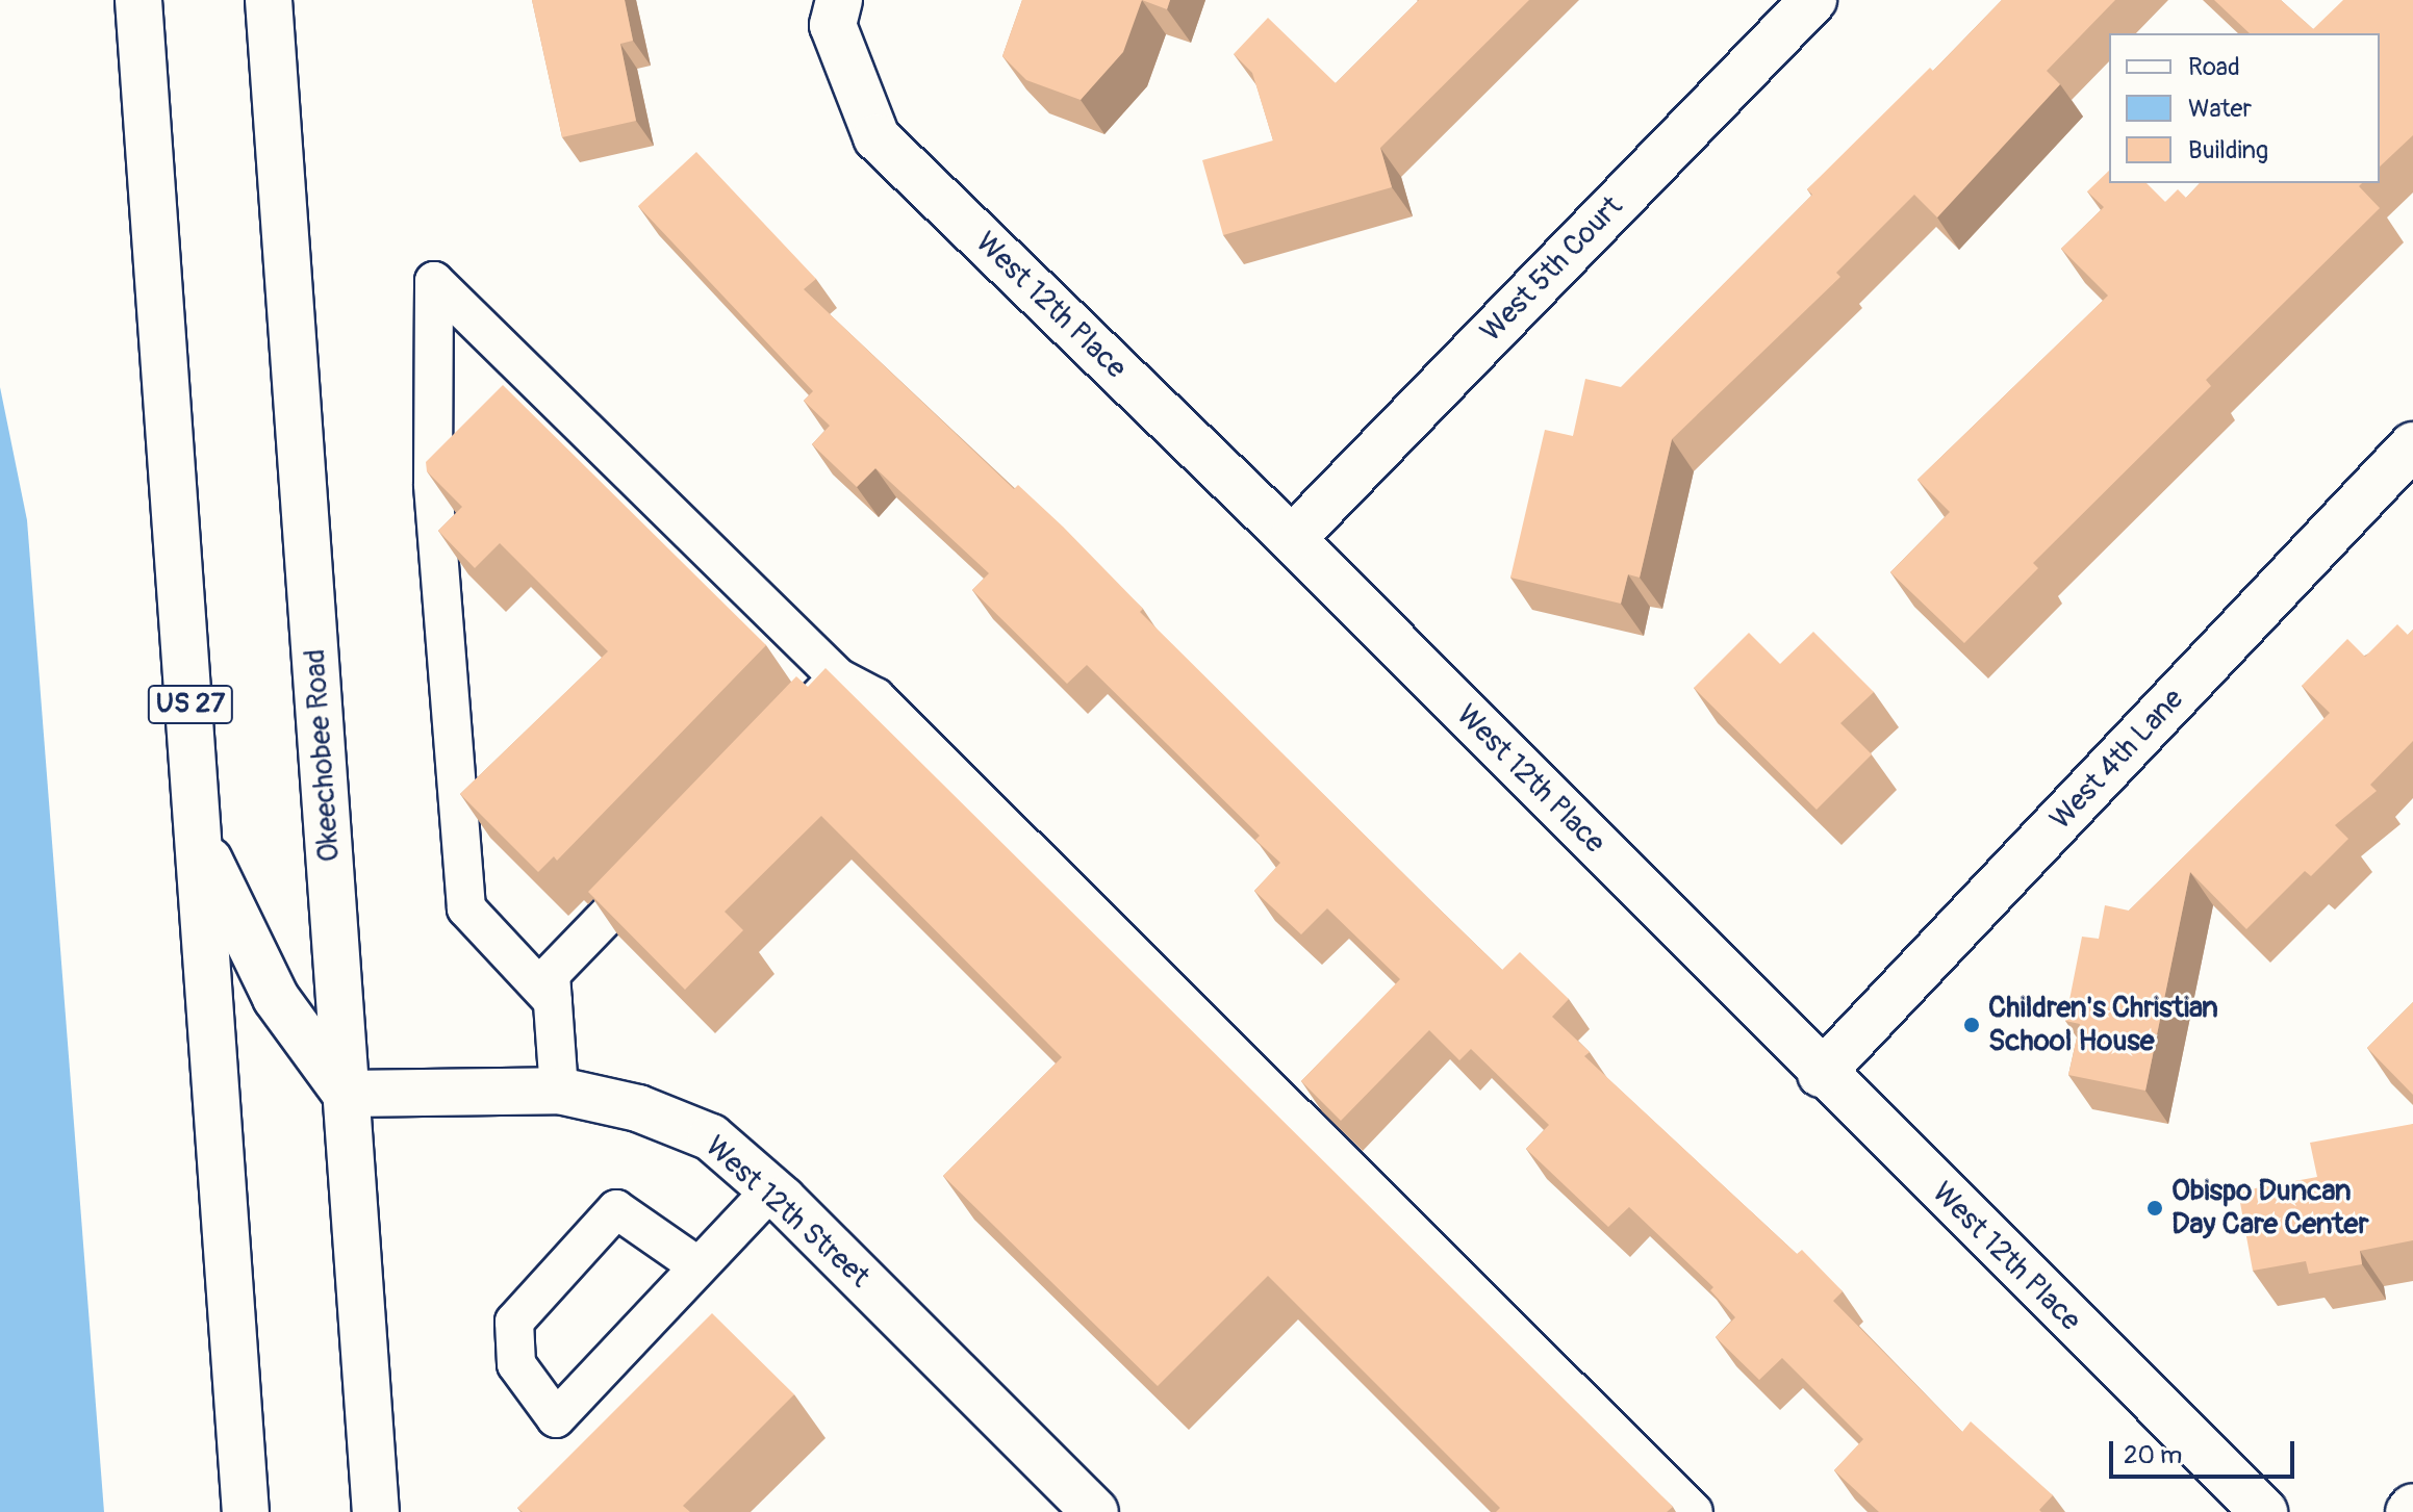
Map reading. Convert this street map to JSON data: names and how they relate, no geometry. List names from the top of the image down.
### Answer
{
  "streets": {
    "main road": [
      "West 5th Court",
      "West 12th Place",
      "US 27",
      "Okeechobee Road",
      "West 4th Lane",
      "West 12th Street"
    ]
  },
  "crossings": [
    ["West 5th Court", "West 12th Place"],
    ["West 12th Place", "West 4th Lane"],
    ["Okeechobee Road", "West 12th Street"]
  ],
  "places": ["Children's Christian School House", "Obispo Duncan Day Care Center"],
  "legend": ["Road", "Water", "Building"],
  "scale_bar": "20 m"
}
